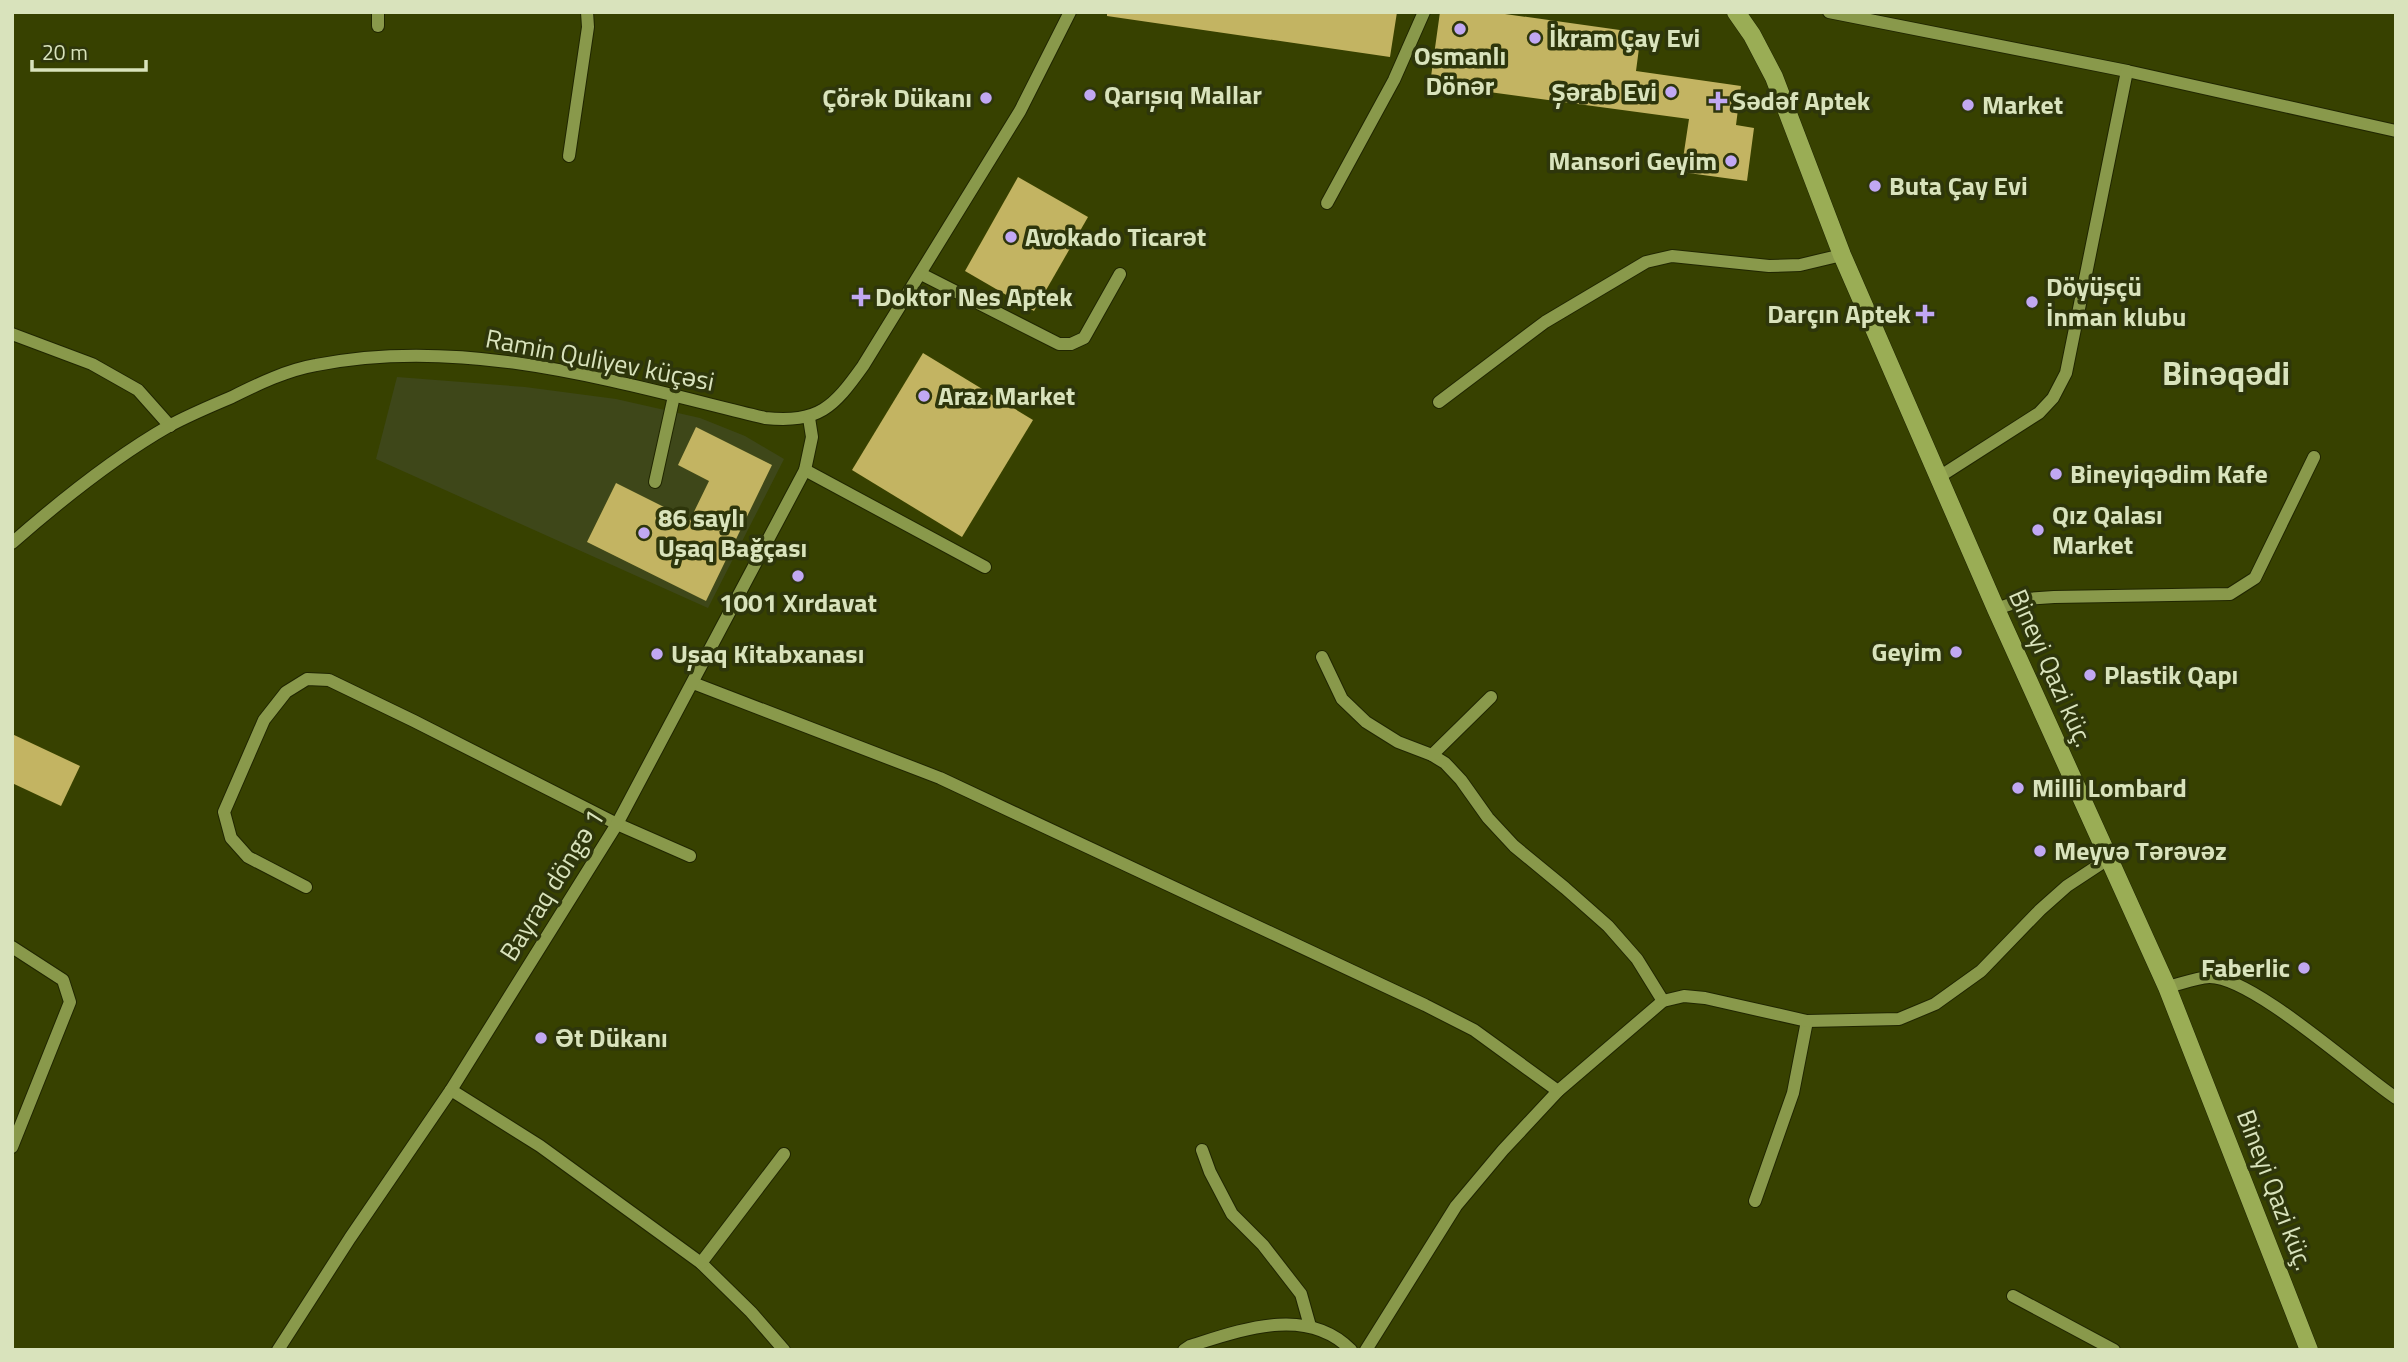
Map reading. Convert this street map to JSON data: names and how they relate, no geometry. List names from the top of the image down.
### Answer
{
  "streets": {
    "main road": ["Bineyi Qazi küç."],
    "street": ["Ramin Quliyev küçəsi", "Bayraq döngə 1"]
  },
  "crossings": [
    ["Ramin Quliyev küçəsi", "Bayraq döngə 1"]
  ],
  "districts": ["Binəqədi"],
  "places": {
    "other": [
      "Osmanlı Dönər",
      "İkram Çay Evi",
      "Şərab Evi",
      "Qarışıq Mallar",
      "Çörək Dükanı",
      "Market",
      "Mansori Geyim",
      "Buta Çay Evi",
      "Avokado Ticarət",
      "Döyüşçü İnman klubu",
      "Araz Market",
      "Bineyiqədim Kafe",
      "Qız Qalası Market",
      "86 saylı Uşaq Bağçası",
      "1001 Xırdavat",
      "Geyim",
      "Uşaq Kitabxanası",
      "Plastik Qapı",
      "Milli Lombard",
      "Meyvə Tərəvəz",
      "Faberlic",
      "Ət Dükanı"
    ],
    "health": ["Sədəf Aptek", "Doktor Nes Aptek", "Darçın Aptek"]
  },
  "scale_bar": "20 m"
}
